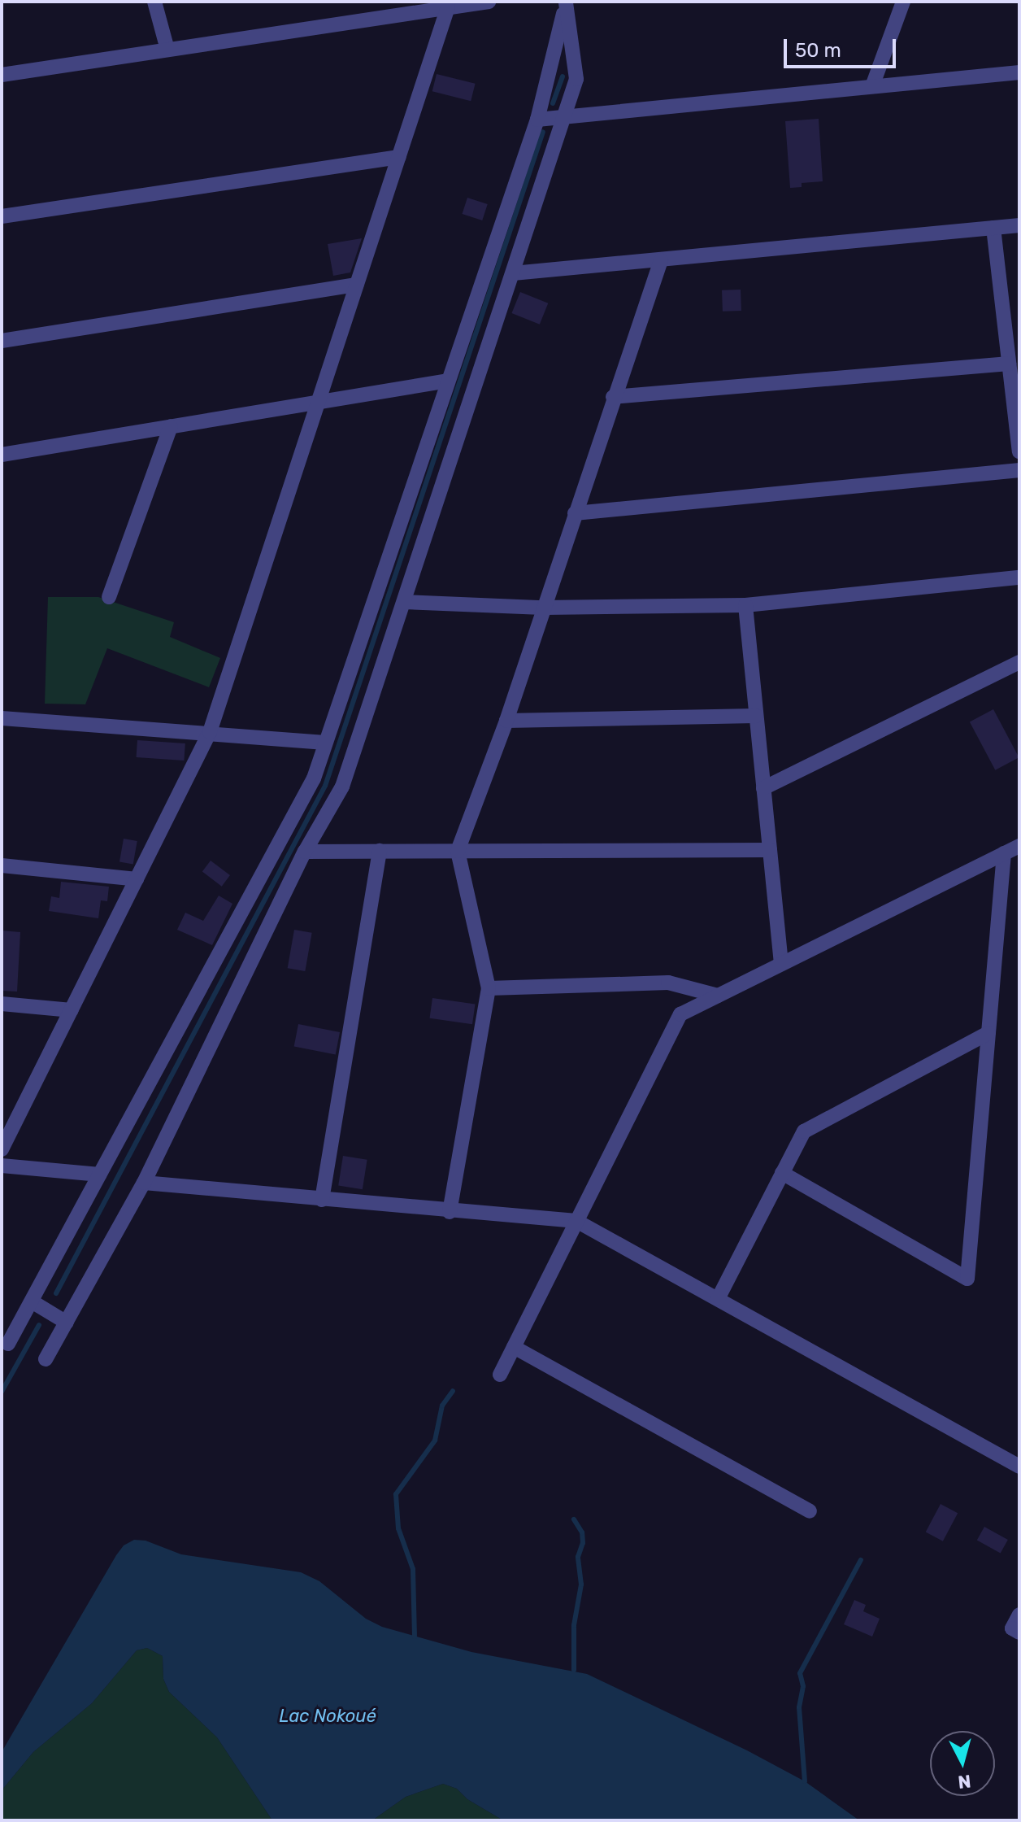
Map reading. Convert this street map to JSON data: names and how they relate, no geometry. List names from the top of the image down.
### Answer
{
  "water": ["Lac Nokoué"],
  "scale_bar": "50 m",
  "north": "bottom"
}
